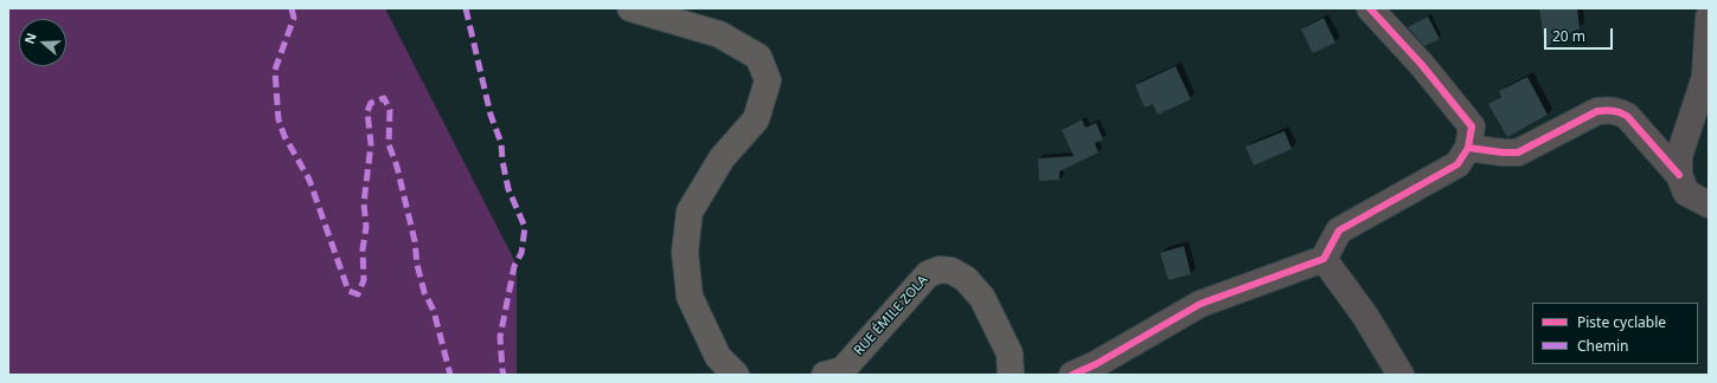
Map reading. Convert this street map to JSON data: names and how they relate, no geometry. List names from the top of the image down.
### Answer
{
  "streets": {
    "main road": ["RUE ÉMILE ZOLA"]
  },
  "legend": ["Piste cyclable", "Chemin"],
  "scale_bar": "20 m",
  "north": "left"
}
